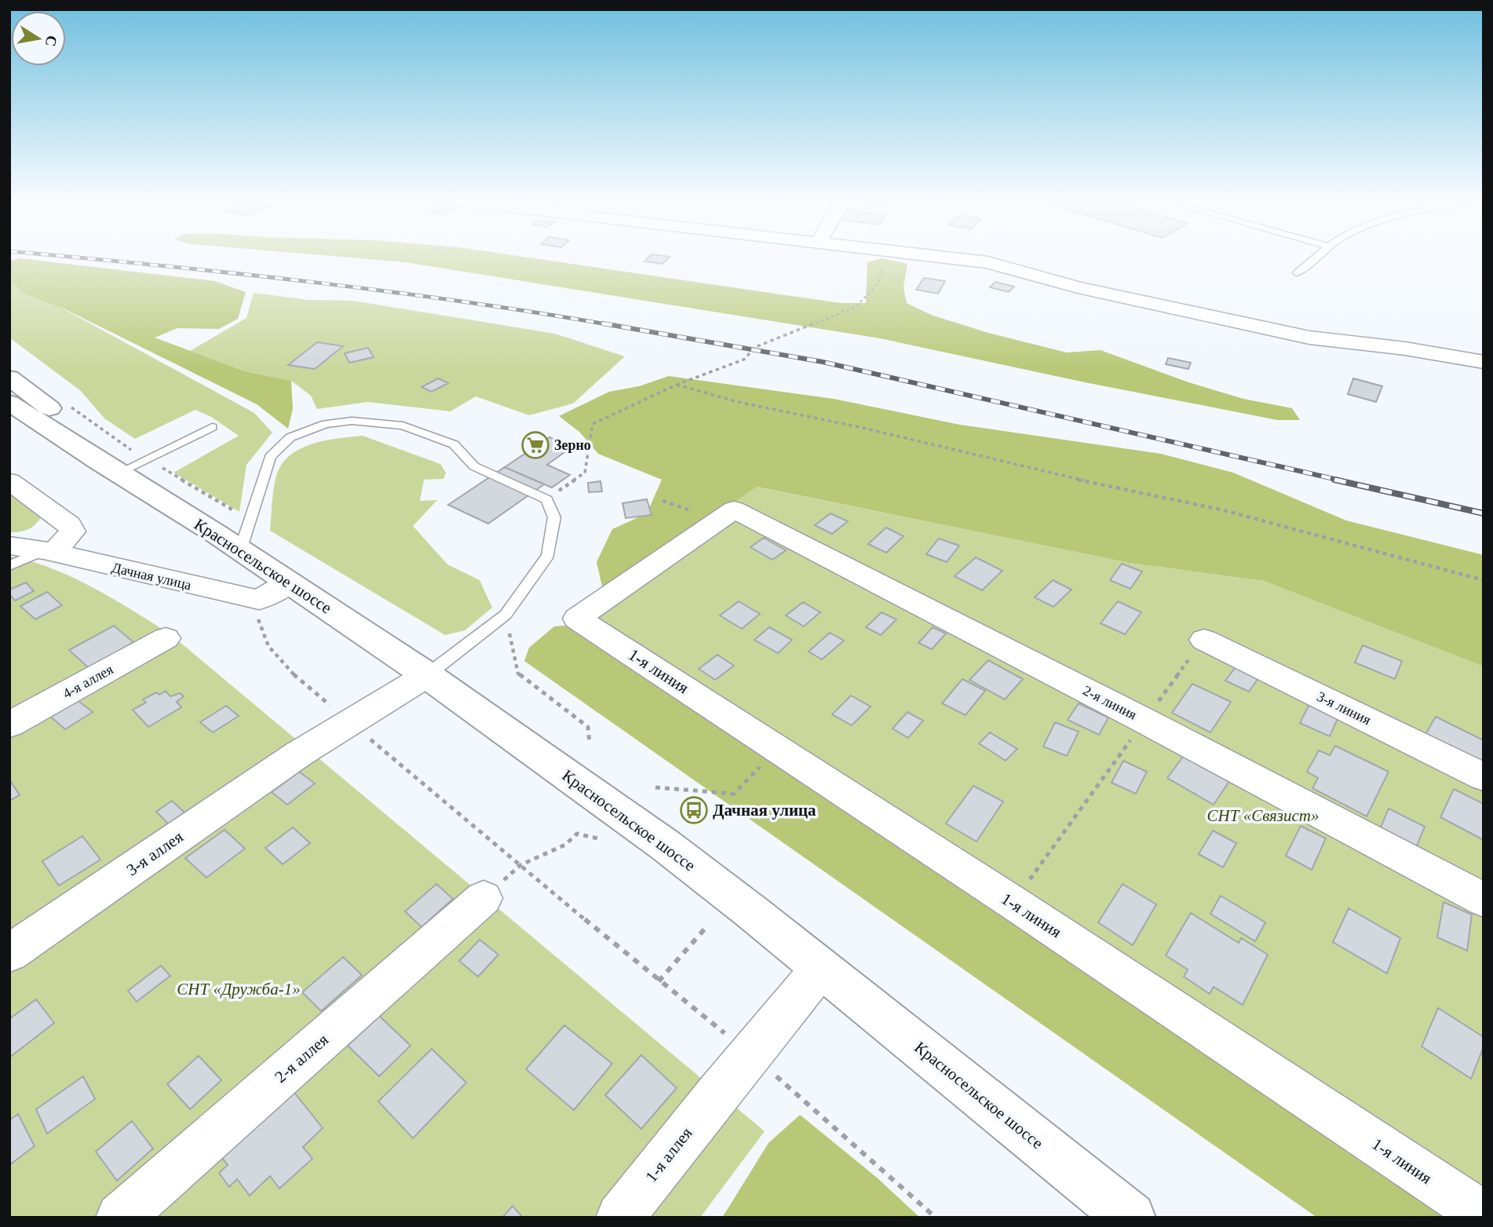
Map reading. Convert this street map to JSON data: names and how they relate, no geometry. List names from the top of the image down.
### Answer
{
  "streets": {
    "highway": ["Красносельское шоссе"],
    "street": [
      "Дачная улица",
      "1-я линия",
      "4-я аллея",
      "2-я линия",
      "3-я линия",
      "3-я аллея",
      "2-я аллея",
      "1-я аллея"
    ]
  },
  "crossings": [
    ["Красносельское шоссе", "3-я аллея"],
    ["Красносельское шоссе", "1-я аллея"],
    ["1-я линия", "2-я линия"]
  ],
  "parks": ["СНТ «Связист»", "СНТ «Дружба-1»"],
  "places": {
    "supermarket": ["Зерно"],
    "bus stop": ["Дачная улица"]
  },
  "north": "right"
}
